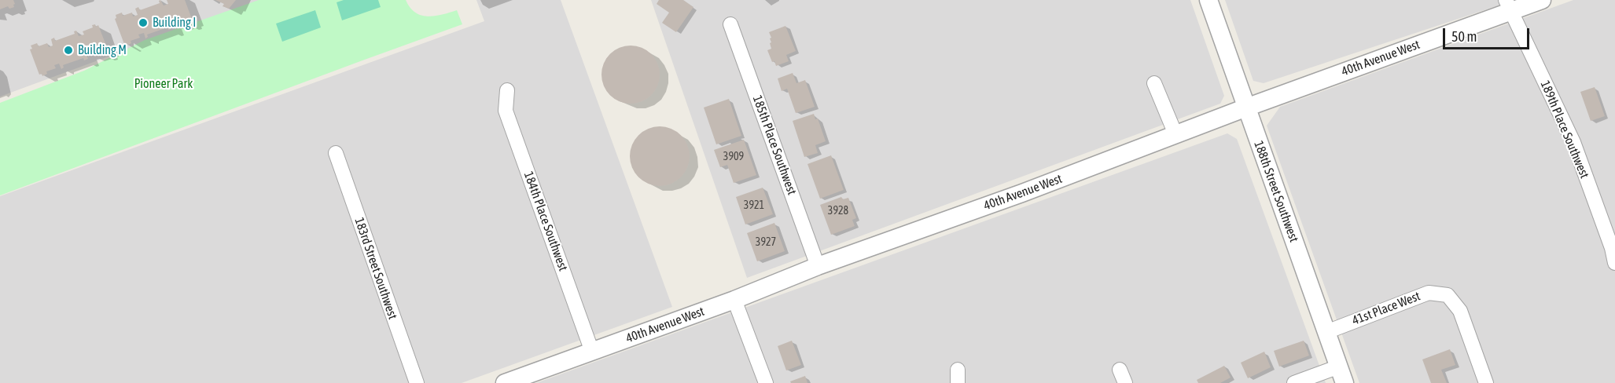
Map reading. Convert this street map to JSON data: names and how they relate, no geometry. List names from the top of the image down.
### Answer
{
  "streets": {
    "street": [
      "40th Avenue West",
      "189th Place Southwest",
      "185th Place Southwest",
      "188th Street Southwest",
      "184th Place Southwest",
      "183rd Street Southwest",
      "41st Place West"
    ]
  },
  "crossings": [
    ["40th Avenue West", "189th Place Southwest"],
    ["40th Avenue West", "185th Place Southwest"],
    ["40th Avenue West", "188th Street Southwest"],
    ["40th Avenue West", "184th Place Southwest"],
    ["188th Street Southwest", "41st Place West"]
  ],
  "parks": ["Pioneer Park"],
  "places": ["Building I", "Building M"],
  "house_numbers": [
    "3909",
    "3921",
    "3928",
    "3927"
  ],
  "scale_bar": "50 m"
}
